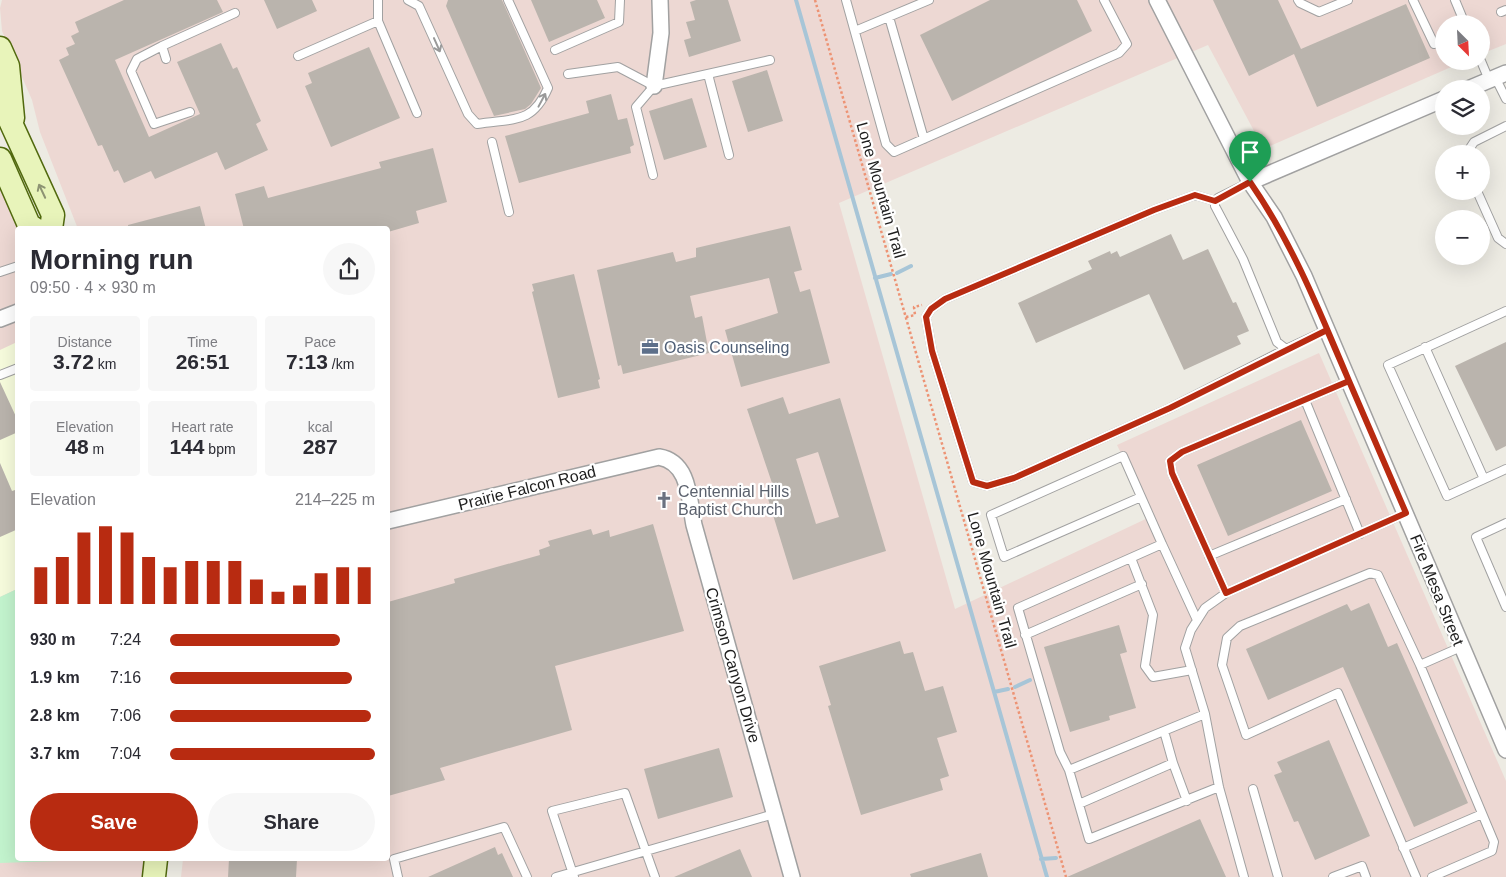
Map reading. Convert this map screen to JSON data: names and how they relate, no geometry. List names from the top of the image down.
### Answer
{
  "streets": {
    "street": ["Prairie Falcon Road", "Fire Mesa Street", "Crimson Canyon Drive"],
    "path": ["Lone Mountain Trail"]
  },
  "crossings": [
    ["Prairie Falcon Road", "Crimson Canyon Drive"]
  ],
  "places": {
    "office": ["Oasis Counseling"],
    "church": ["Centennial Hills Baptist Church"]
  },
  "north": "bottom right",
  "page": {
    "map_buttons": ["+", "−"],
    "heading": ["Morning run", "09:50 · 4 × 930 m"],
    "stats": [
      ["Distance", "3.72 km"],
      ["Time", "26:51"],
      ["Pace", "7:13 /km"],
      ["Elevation", "48 m"],
      ["Heart rate", "144 bpm"],
      ["kcal", "287"]
    ],
    "chart": ["Elevation", "214–225 m"],
    "list": [
      {
        "name": "930 m",
        "note": "7:24"
      },
      {
        "name": "1.9 km",
        "note": "7:16"
      },
      {
        "name": "2.8 km",
        "note": "7:06"
      },
      {
        "name": "3.7 km",
        "note": "7:04"
      }
    ],
    "buttons": ["Save", "Share"]
  }
}
